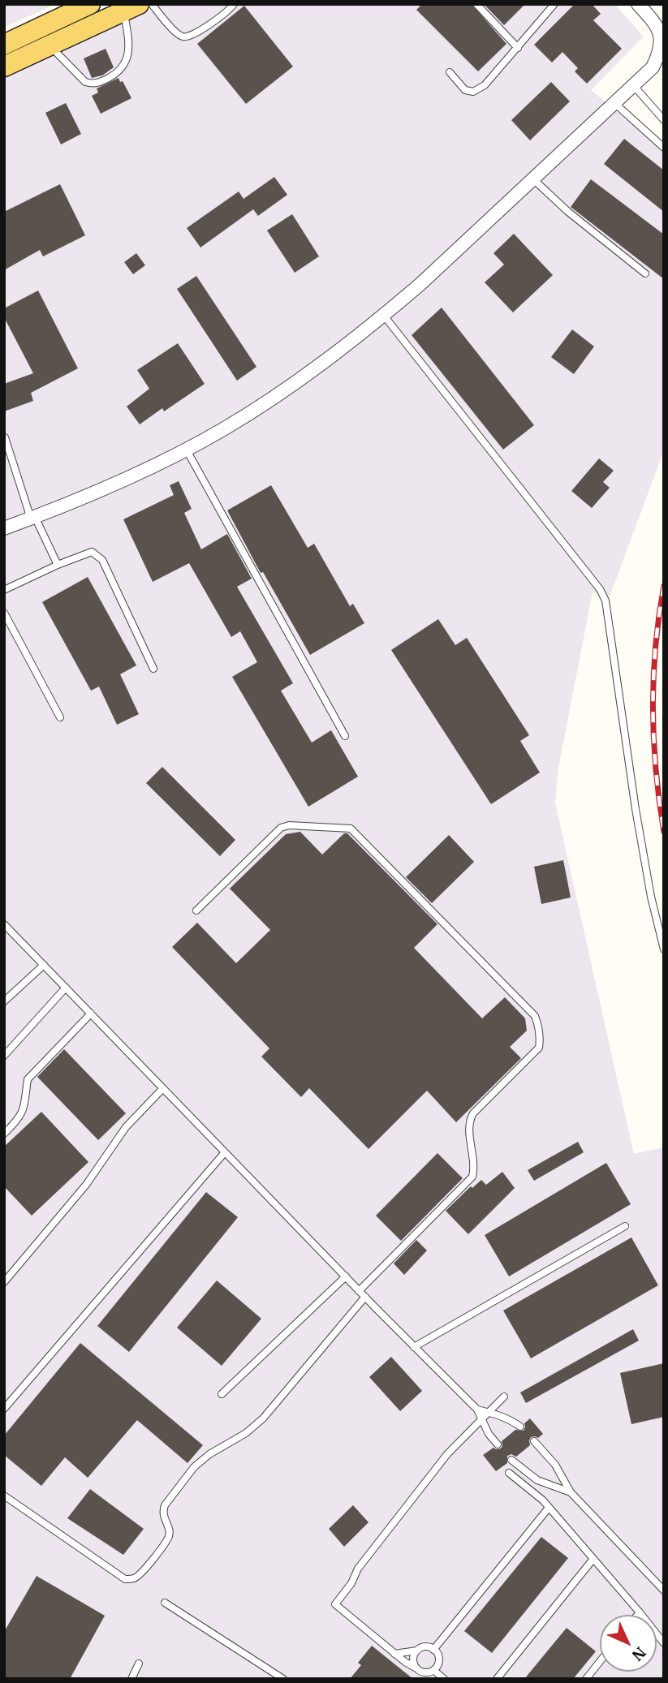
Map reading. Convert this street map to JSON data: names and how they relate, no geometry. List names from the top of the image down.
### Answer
{
  "north": "bottom right"
}
